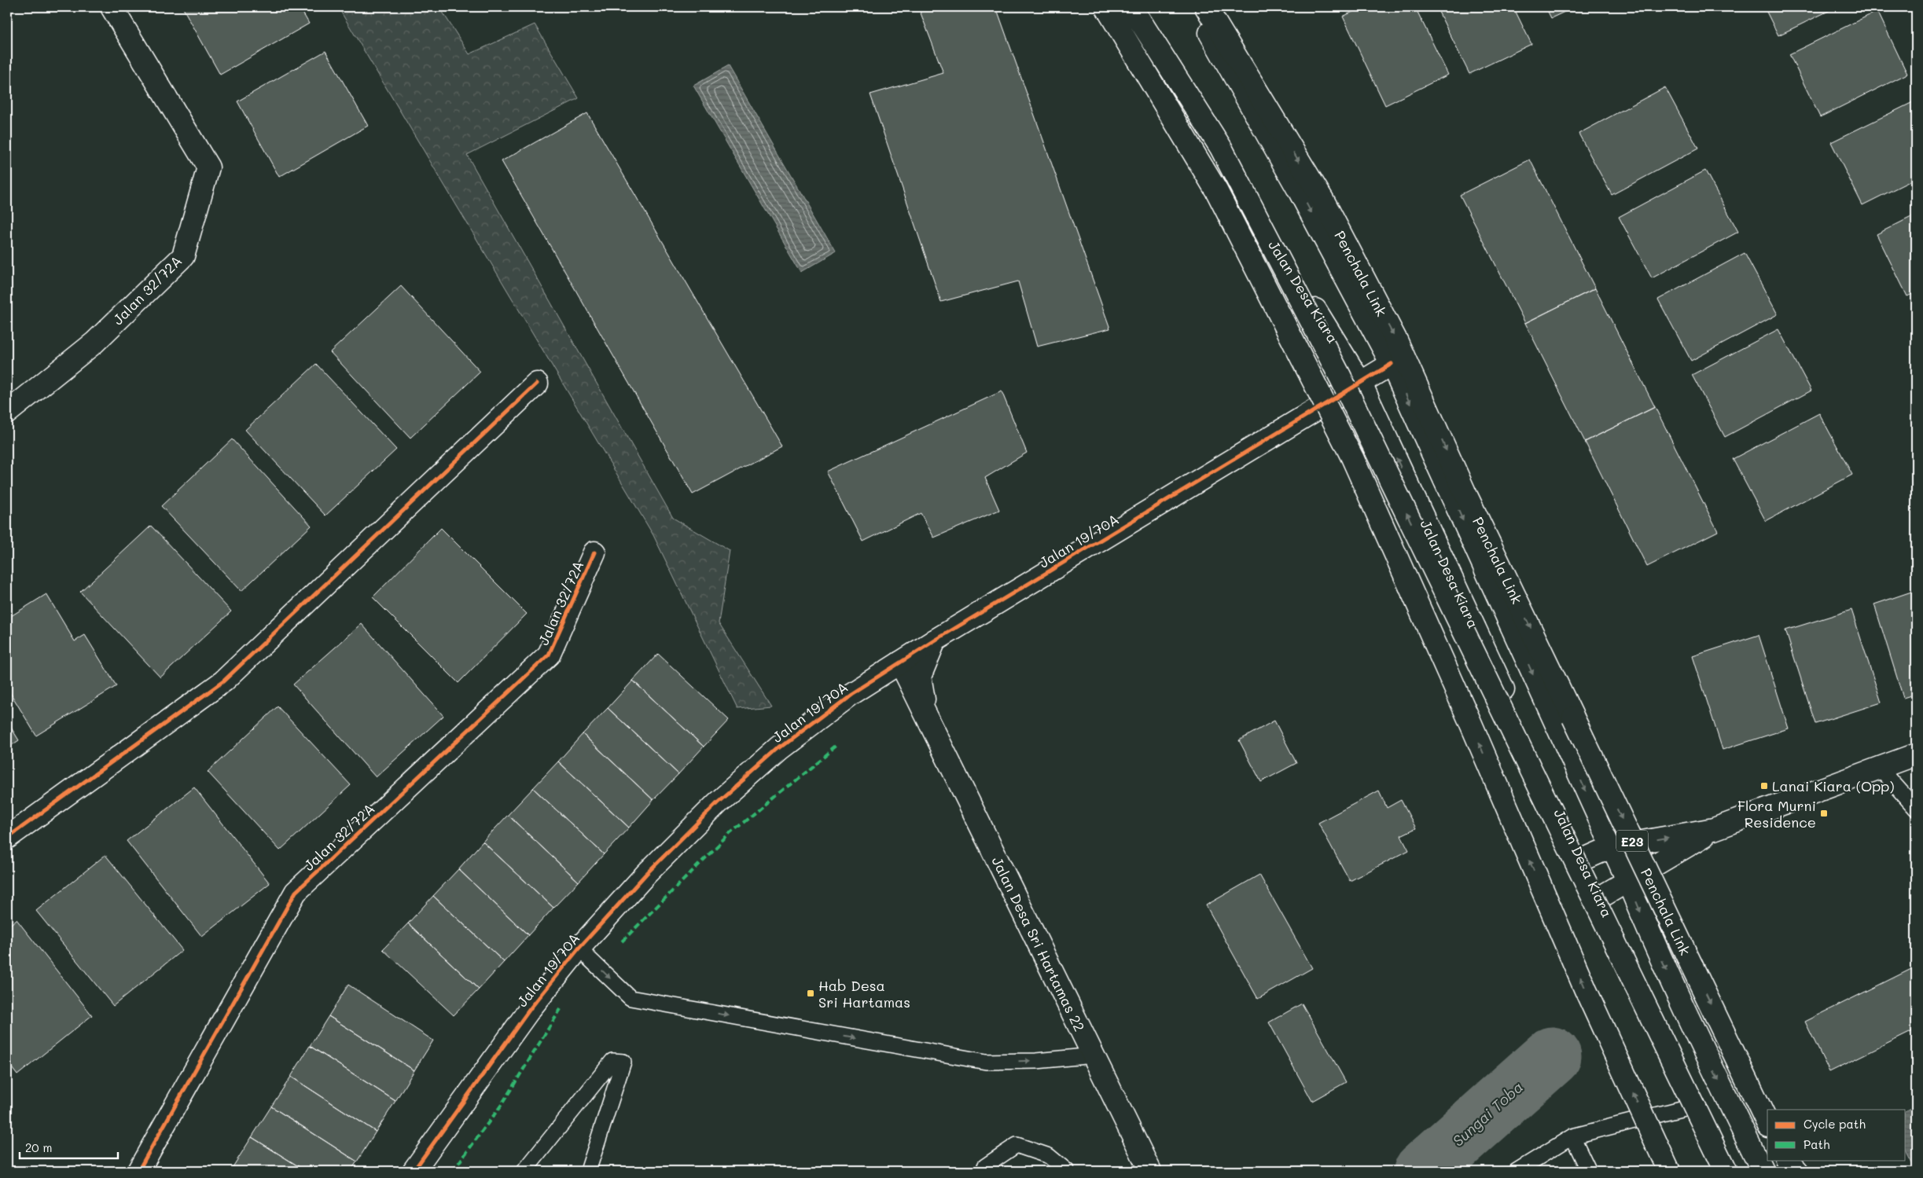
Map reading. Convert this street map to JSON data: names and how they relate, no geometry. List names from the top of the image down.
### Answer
{
  "streets": {
    "main road": [
      "Penchala Link",
      "Jalan 32/72A",
      "Jalan Desa Kiara",
      "Jalan 19/70A",
      "E23",
      "Jalan Desa Sri Hartamas 22"
    ]
  },
  "crossings": [
    ["Jalan Desa Kiara", "Jalan 19/70A"],
    ["Jalan 19/70A", "Jalan Desa Sri Hartamas 22"]
  ],
  "water": ["Sungai Toba"],
  "places": {
    "transit": ["Lanai Kiara (Opp)", "Flora Murni Residence", "Hab Desa Sri Hartamas"]
  },
  "legend": ["Cycle path", "Path"],
  "scale_bar": "20 m"
}
